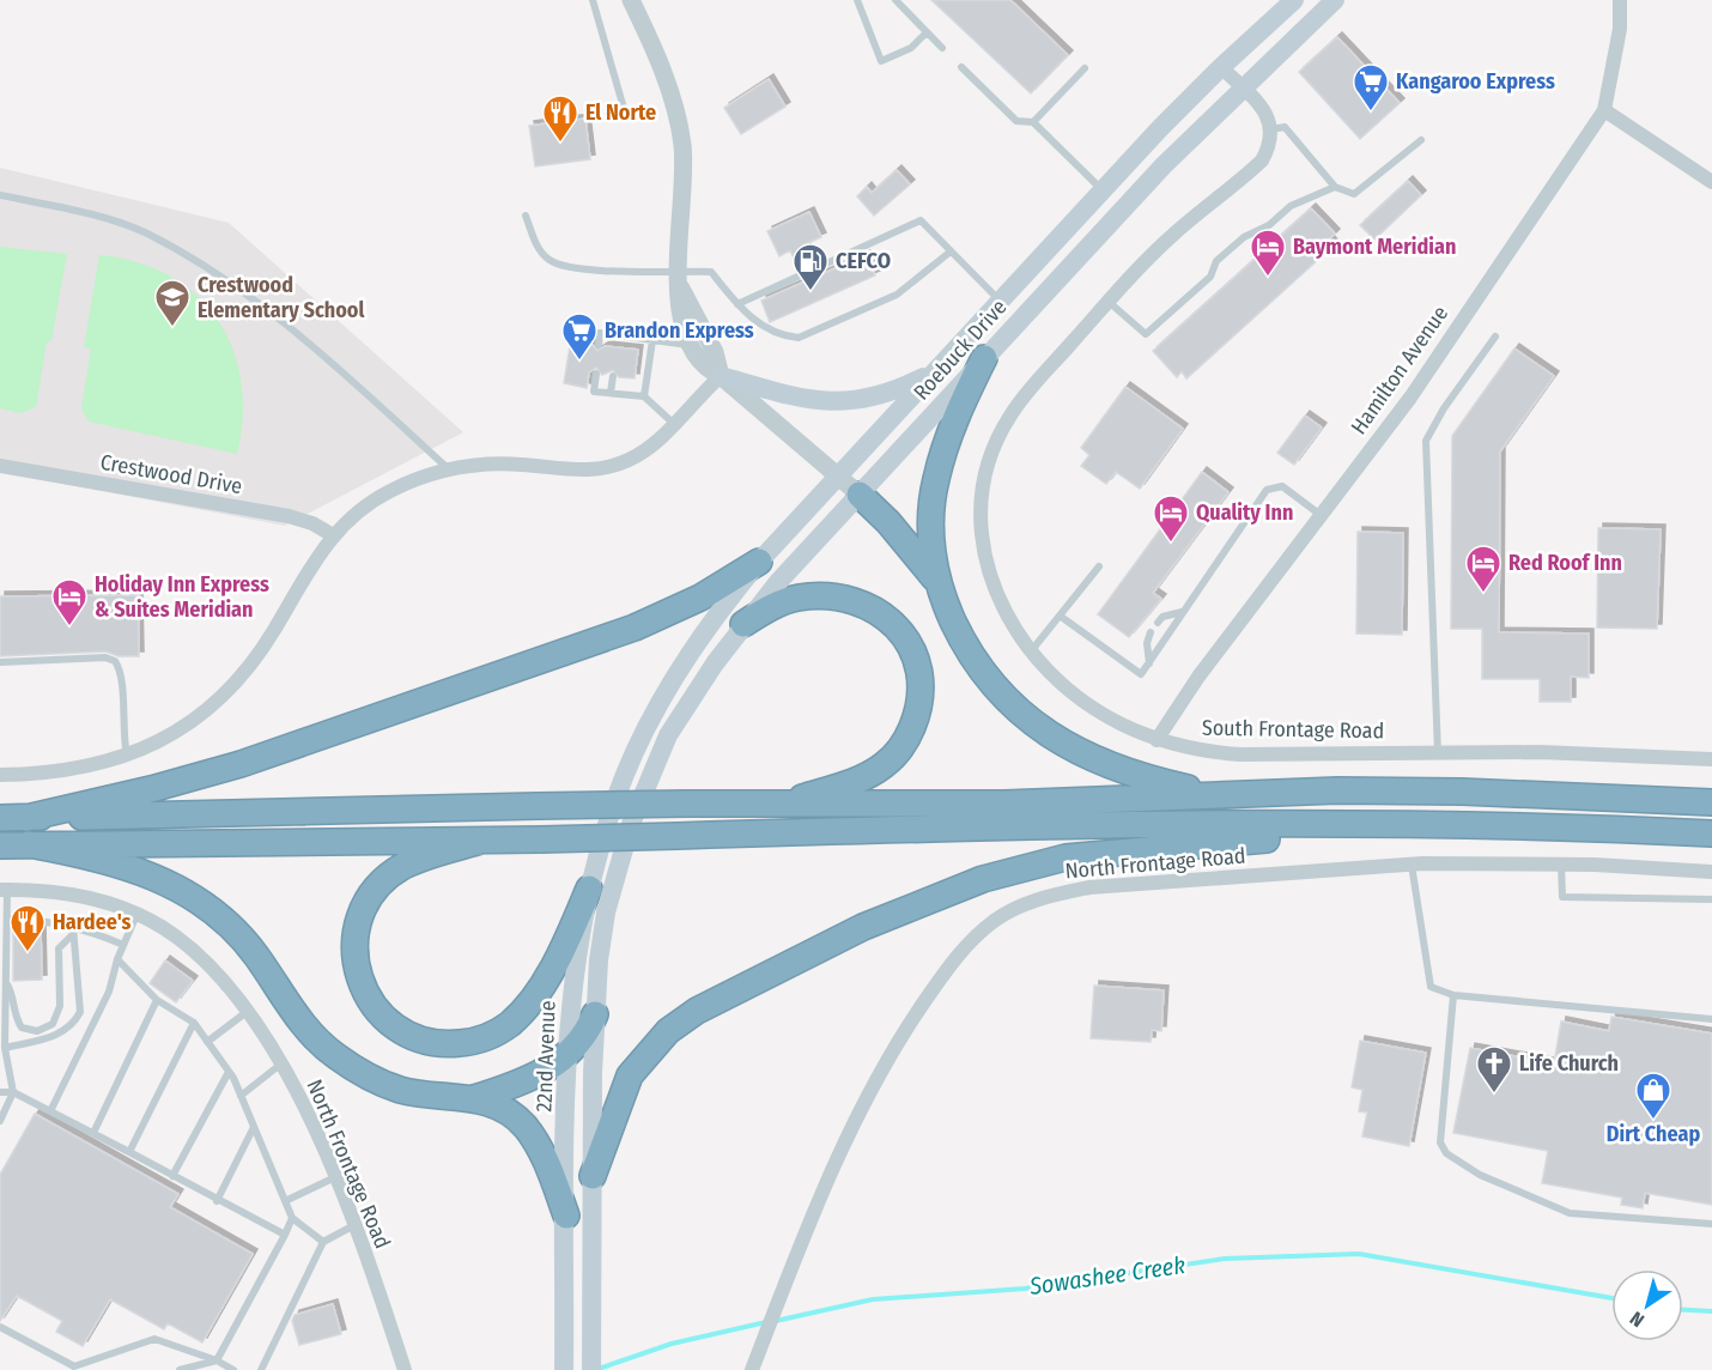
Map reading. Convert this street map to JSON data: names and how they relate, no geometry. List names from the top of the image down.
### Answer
{
  "streets": {
    "main road": ["Roebuck Drive", "22nd Avenue"],
    "street": [
      "Hamilton Avenue",
      "Crestwood Drive",
      "South Frontage Road",
      "North Frontage Road"
    ]
  },
  "crossings": [
    ["Roebuck Drive", "22nd Avenue"],
    ["Hamilton Avenue", "South Frontage Road"]
  ],
  "water": ["Sowashee Creek"],
  "places": {
    "supermarket": ["Kangaroo Express", "Brandon Express"],
    "restaurant": ["El Norte", "Hardee's"],
    "hotel": [
      "Baymont Meridian",
      "Quality Inn",
      "Red Roof Inn",
      "Holiday Inn Express & Suites Meridian"
    ],
    "fuel station": ["CEFCO"],
    "school or university": ["Crestwood Elementary School"],
    "church": ["Life Church"],
    "shop": ["Dirt Cheap"]
  },
  "north": "bottom left"
}
